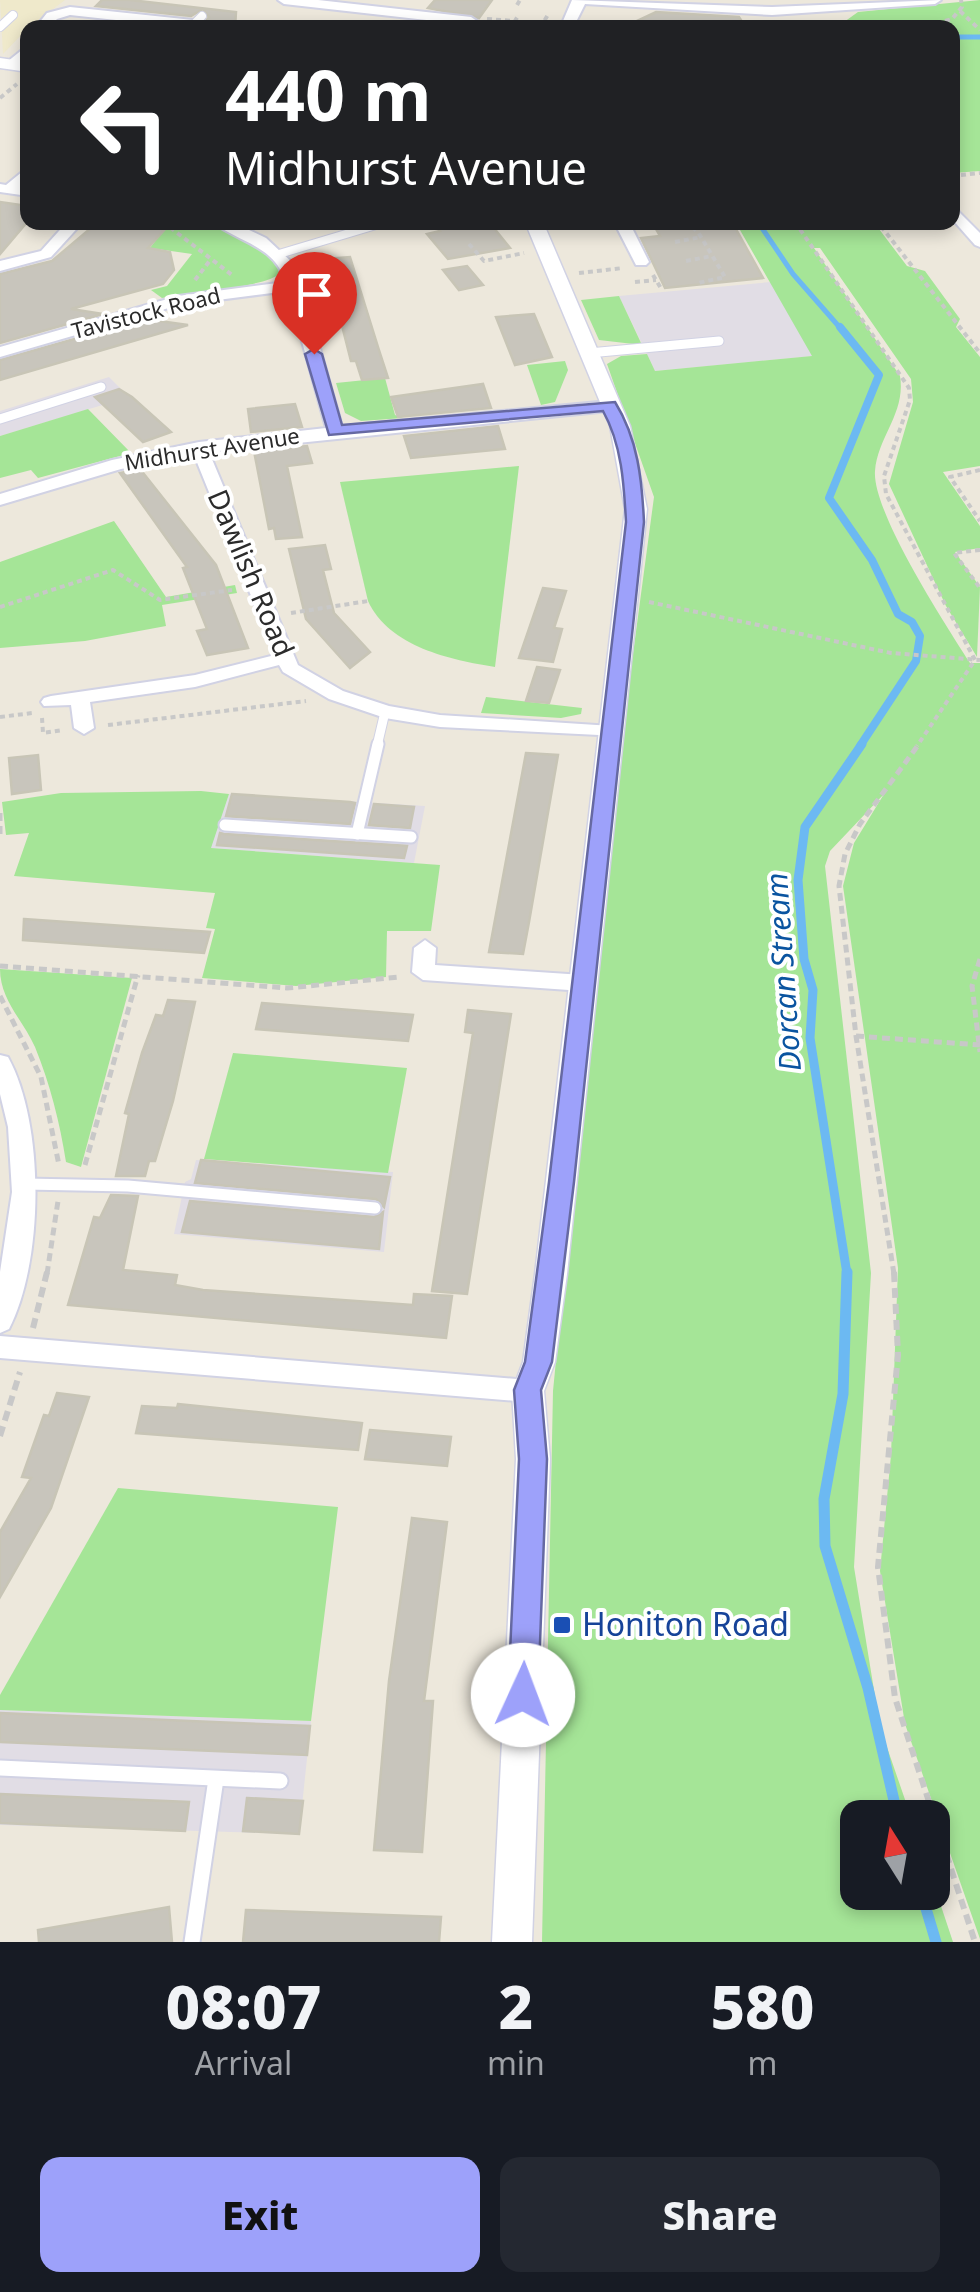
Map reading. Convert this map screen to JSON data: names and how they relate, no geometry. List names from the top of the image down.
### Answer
{
  "streets": {
    "street": ["Tavistock Road", "Midhurst Avenue", "Dawlish Road"]
  },
  "crossings": [
    ["Midhurst Avenue", "Dawlish Road"]
  ],
  "water": ["Dorcan Stream"],
  "places": {
    "transit": ["Honiton Road"]
  },
  "north": "top",
  "page": {
    "turn": ["440 m", "Midhurst Avenue"],
    "eta": [
      "08:07",
      "Arrival",
      "2",
      "min",
      "580",
      "m"
    ],
    "buttons": ["Exit", "Share"]
  }
}
